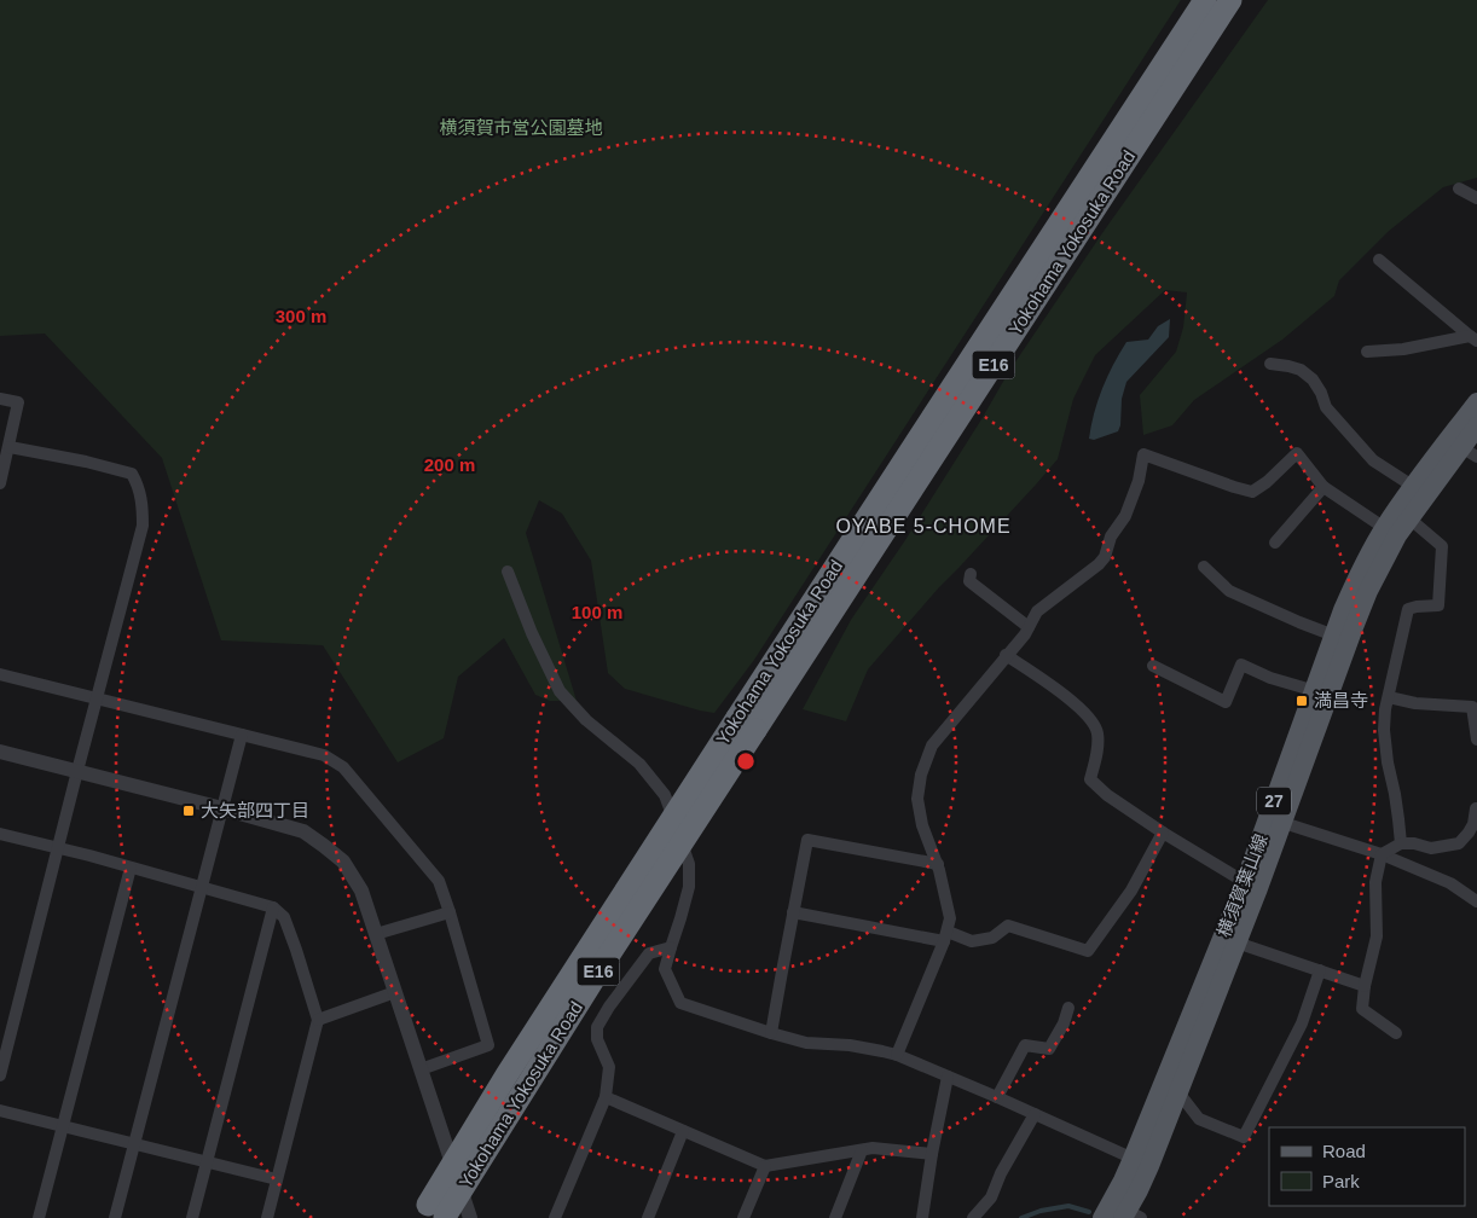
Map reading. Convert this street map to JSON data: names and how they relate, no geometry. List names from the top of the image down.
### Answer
{
  "streets": {
    "highway": ["Yokohama Yokosuka Road", "E16"],
    "main road": ["27", "横須賀葉山線"]
  },
  "districts": ["OYABE 5-CHOME"],
  "parks": ["横須賀市営公園墓地"],
  "places": {
    "transit": ["満昌寺", "大矢部四丁目"]
  },
  "legend": ["Road", "Park"],
  "rings": ["300 m", "200 m", "100 m"]
}
